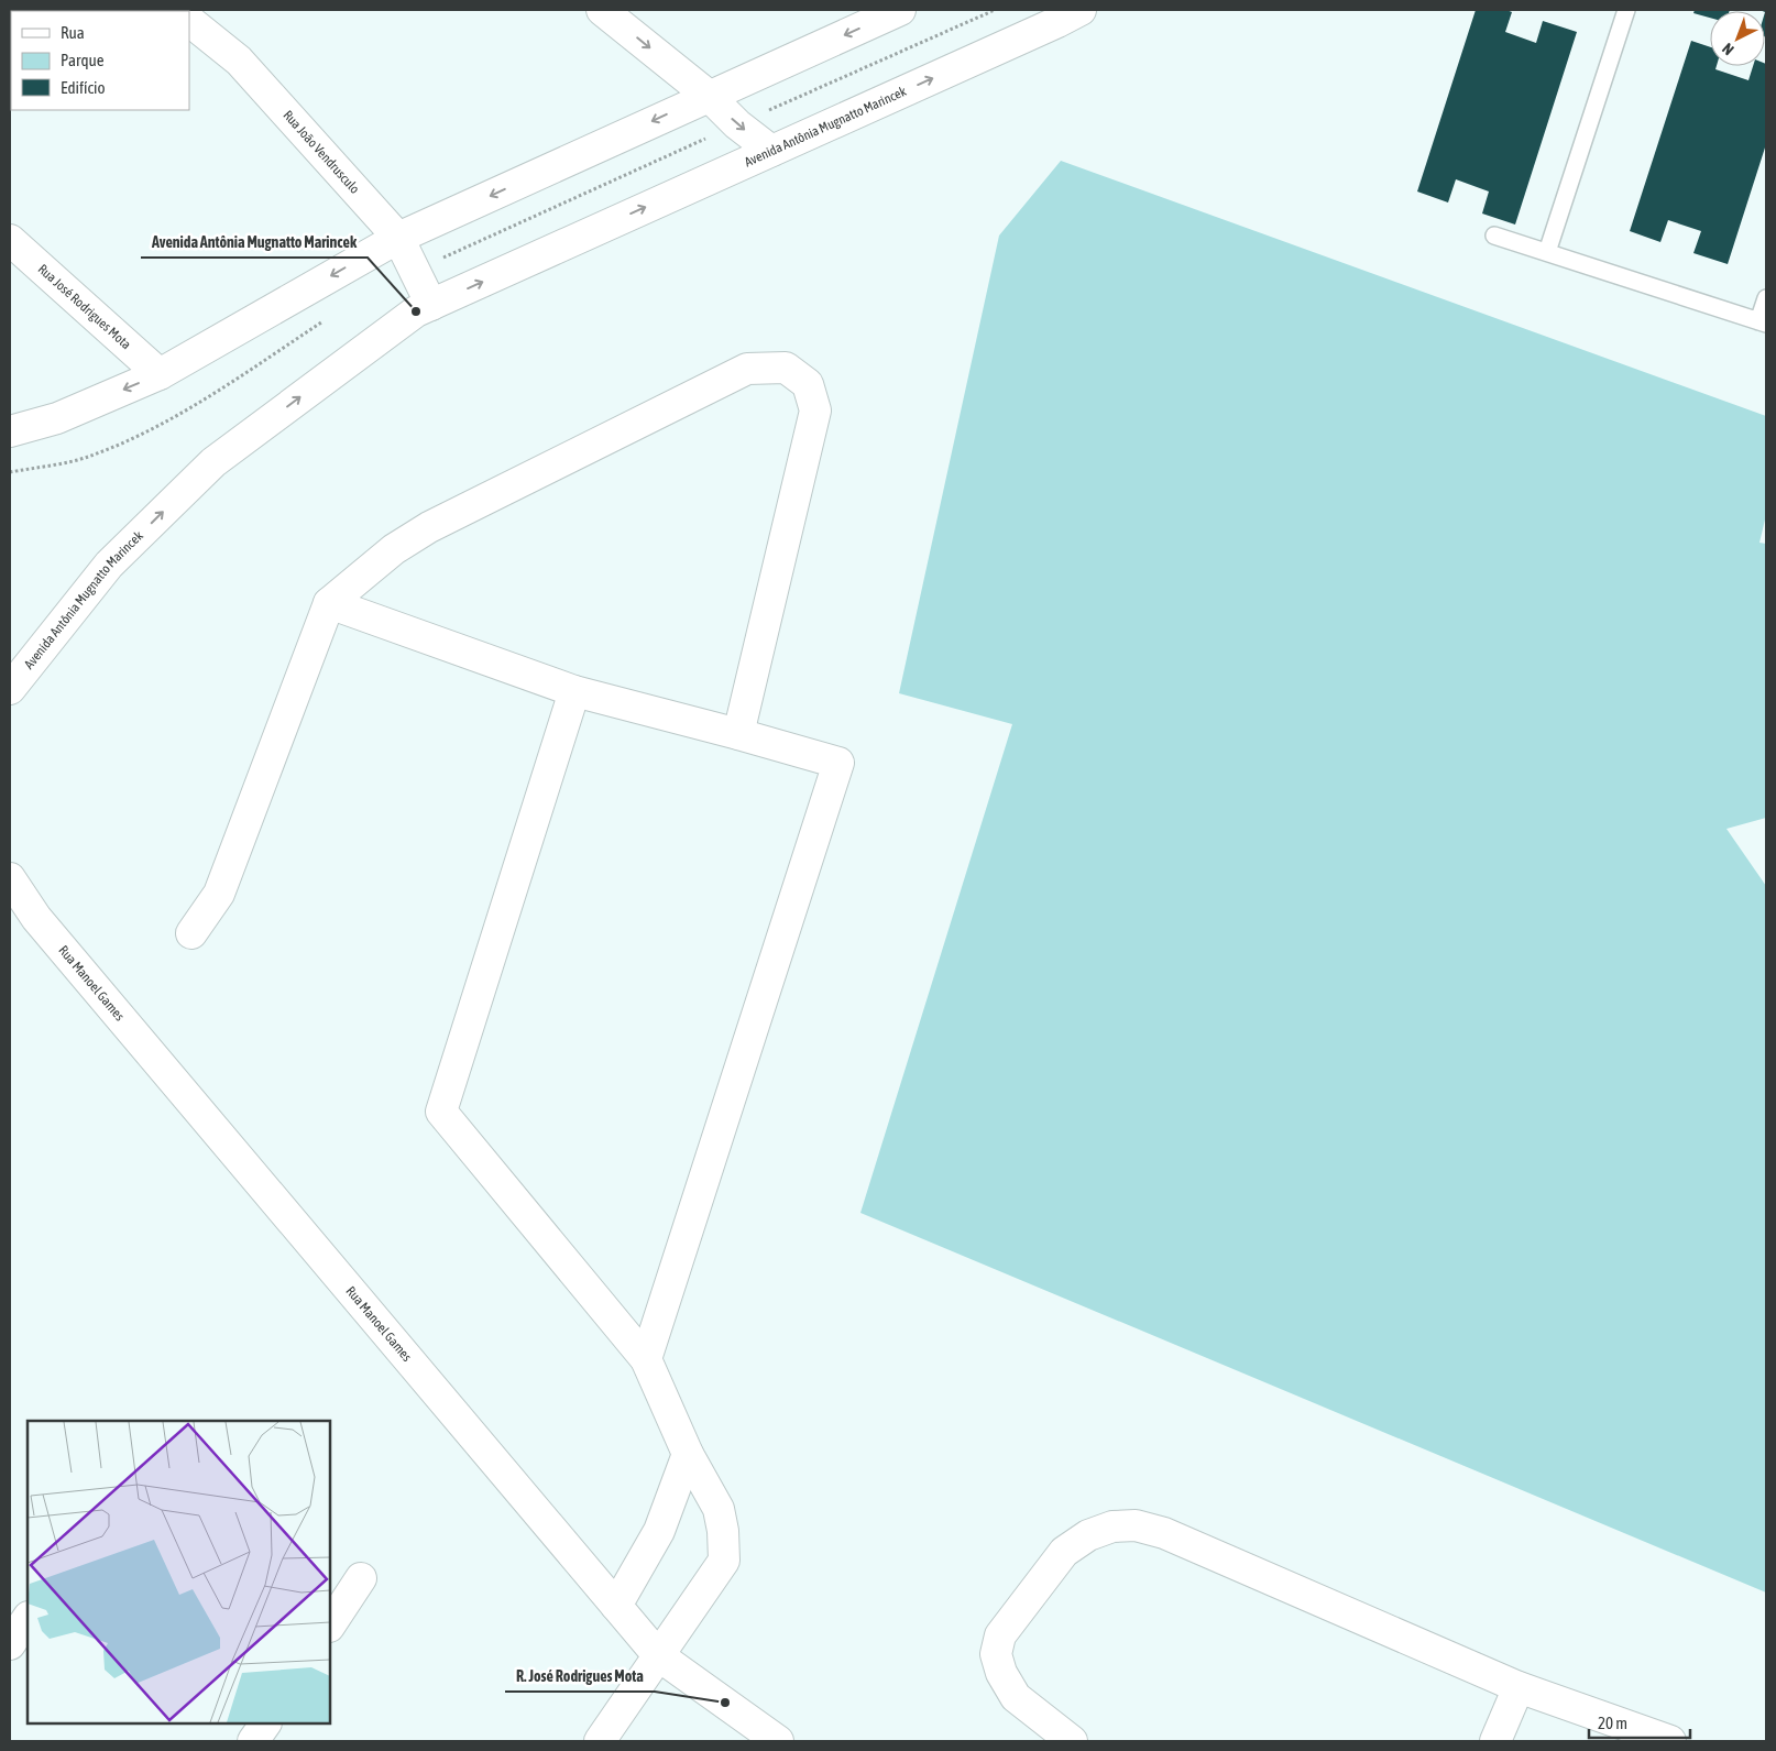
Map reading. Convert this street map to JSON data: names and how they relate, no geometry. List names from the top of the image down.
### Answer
{
  "streets": {
    "street": [
      "Avenida Antônia Mugnatto Marincek",
      "Rua João Vendrusculo",
      "Rua José Rodrigues Mota",
      "Rua Manoel Games"
    ]
  },
  "crossings": [
    ["Avenida Antônia Mugnatto Marincek", "Rua João Vendrusculo"]
  ],
  "places": ["Avenida Antônia Mugnatto Marincek", "R. José Rodrigues Mota"],
  "legend": ["Rua", "Parque", "Edifício"],
  "scale_bar": "20 m",
  "north": "bottom left"
}
